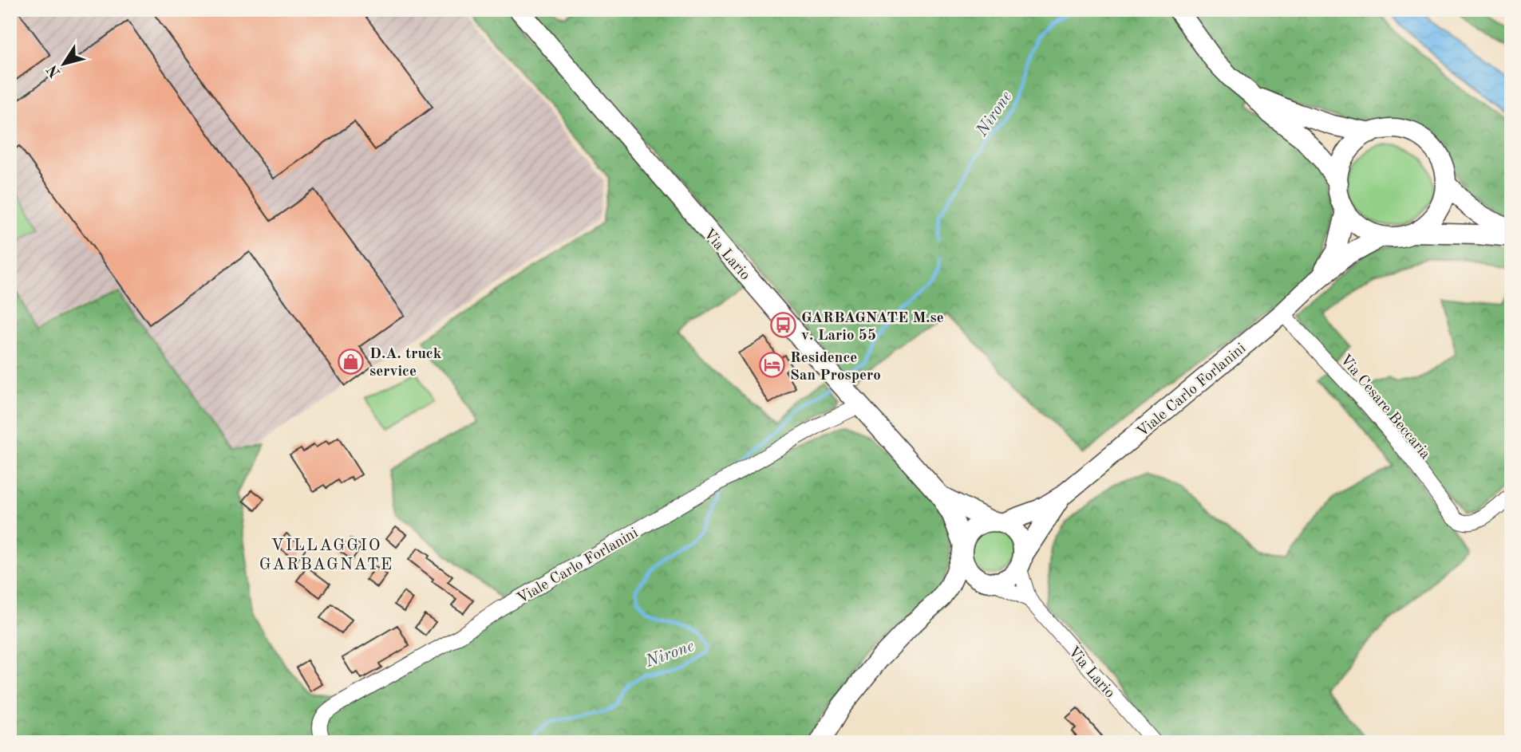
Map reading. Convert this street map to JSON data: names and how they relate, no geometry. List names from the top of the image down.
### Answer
{
  "streets": {
    "street": ["Via Lario", "Viale Carlo Forlanini", "Via Cesare Beccaria"]
  },
  "crossings": [
    ["Via Lario", "Viale Carlo Forlanini"],
    ["Viale Carlo Forlanini", "Via Cesare Beccaria"]
  ],
  "districts": ["VILLAGGIO GARBAGNATE"],
  "water": ["Nirone"],
  "places": {
    "bus stop": ["GARBAGNATE M.se v. Lario 55"],
    "shop": ["D.A. truck service"],
    "hotel": ["Residence San Prospero"]
  },
  "north": "bottom left"
}
